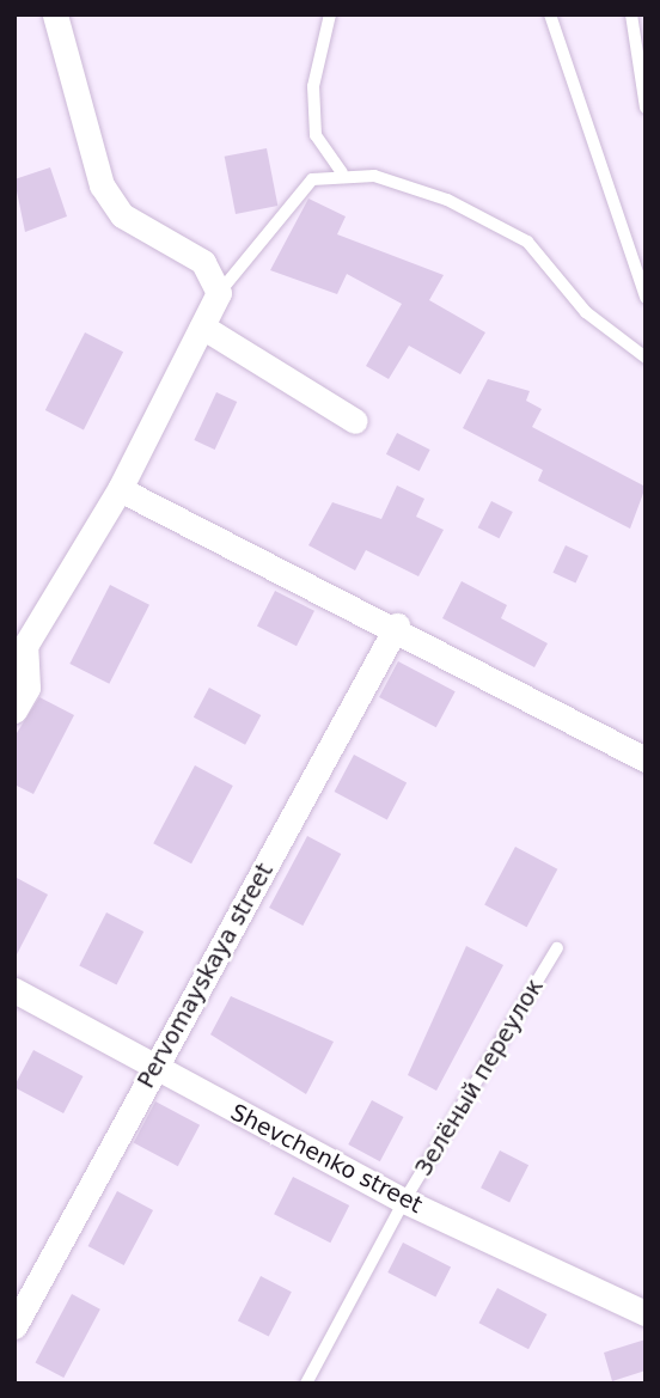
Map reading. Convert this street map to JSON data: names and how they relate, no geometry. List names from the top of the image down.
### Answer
{
  "streets": {
    "street": ["Pervomayskaya street", "Shevchenko street"],
    "lane": ["Зелёный переулок"]
  },
  "crossings": [
    ["Pervomayskaya street", "Shevchenko street"],
    ["Зелёный переулок", "Shevchenko street"]
  ]
}
